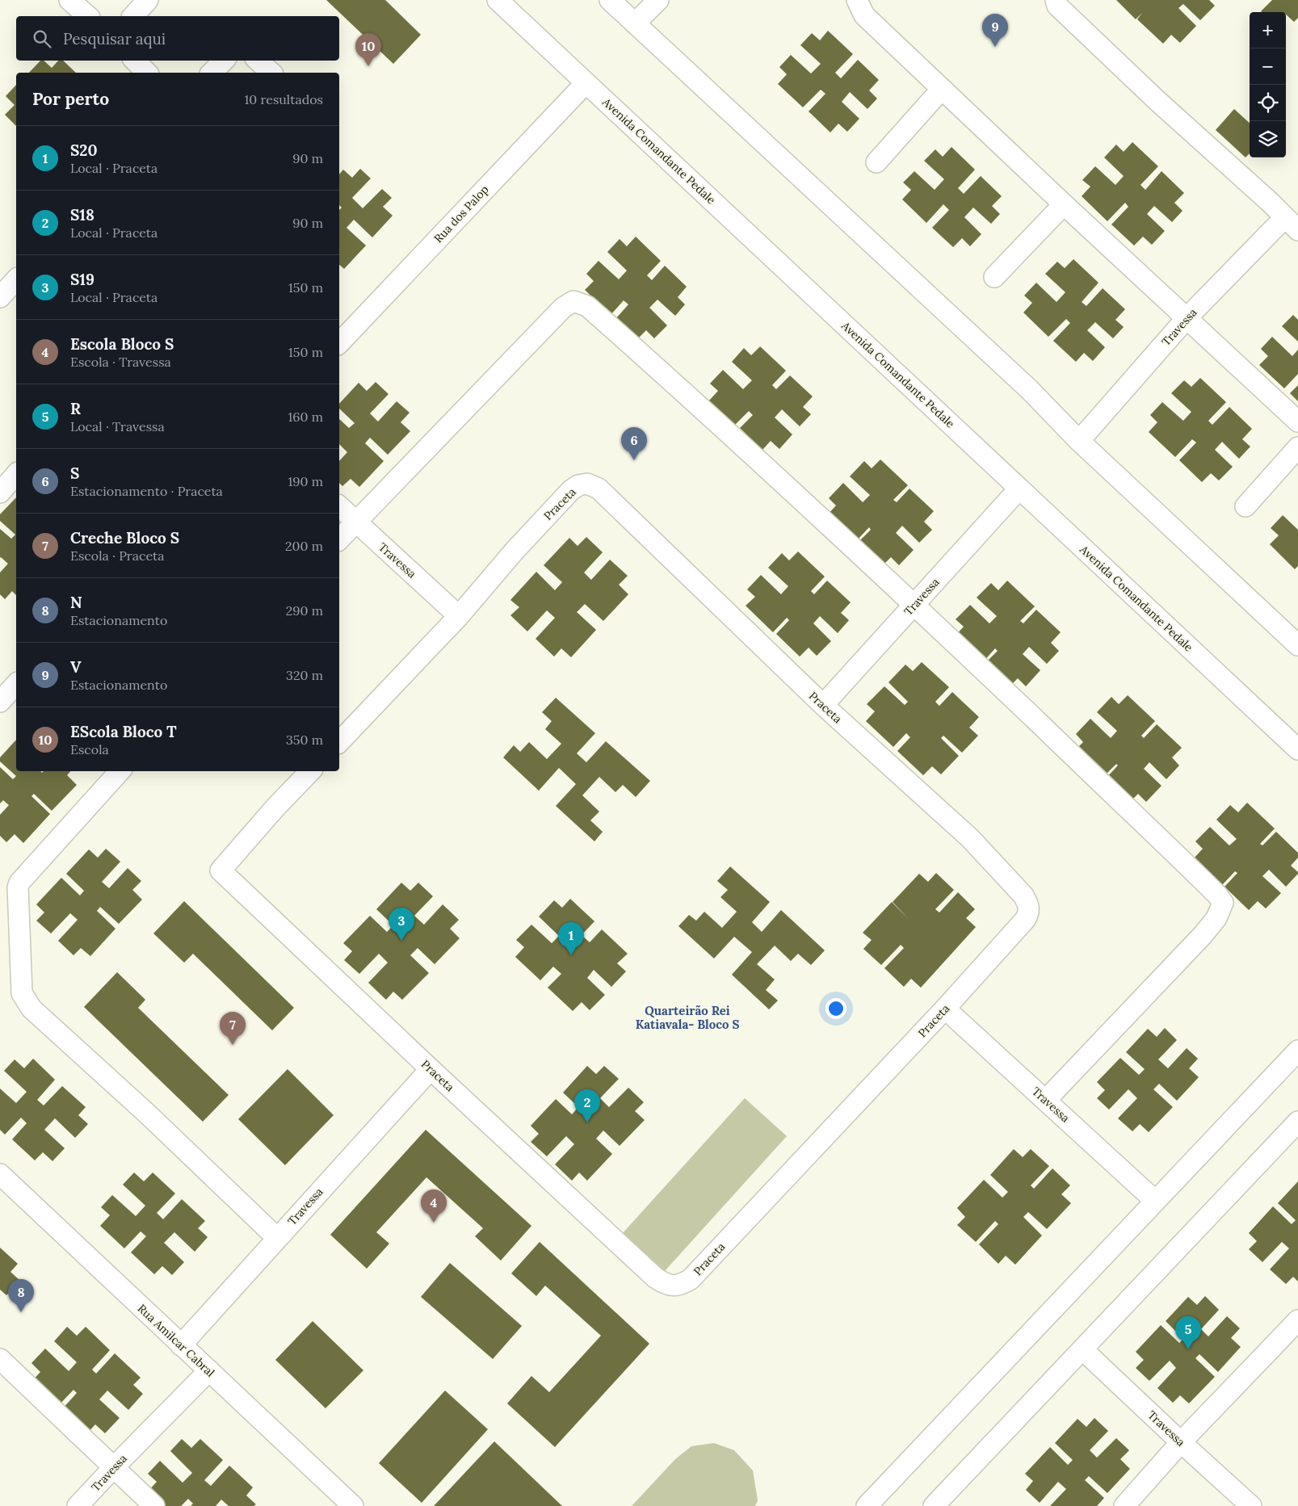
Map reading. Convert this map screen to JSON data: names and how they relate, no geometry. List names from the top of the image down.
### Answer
{
  "streets": {
    "street": [
      "Avenida Comandante Pedale",
      "Rua dos Palop",
      "Travessa",
      "Praceta",
      "Rua Amilcar Cabral"
    ]
  },
  "crossings": [
    ["Avenida Comandante Pedale", "Rua dos Palop"],
    ["Avenida Comandante Pedale", "Travessa"],
    ["Travessa", "Praceta"],
    ["Travessa", "Rua Amilcar Cabral"]
  ],
  "districts": ["Quarteirão Rei Katiavala- Bloco S"],
  "page": {
    "map_buttons": ["+", "−"],
    "pins": [
      "9",
      "10",
      "6",
      "3",
      "1",
      "7",
      "2",
      "4",
      "8",
      "5"
    ],
    "search": "Pesquisar aqui",
    "heading": ["Por perto", "10 resultados"],
    "list": [
      {
        "mark": "1",
        "name": "S20",
        "note": "Local · Praceta",
        "value": "90 m"
      },
      {
        "mark": "2",
        "name": "S18",
        "note": "Local · Praceta",
        "value": "90 m"
      },
      {
        "mark": "3",
        "name": "S19",
        "note": "Local · Praceta",
        "value": "150 m"
      },
      {
        "mark": "4",
        "name": "Escola Bloco S",
        "note": "Escola · Travessa",
        "value": "150 m"
      },
      {
        "mark": "5",
        "name": "R",
        "note": "Local · Travessa",
        "value": "160 m"
      },
      {
        "mark": "6",
        "name": "S",
        "note": "Estacionamento · Praceta",
        "value": "190 m"
      },
      {
        "mark": "7",
        "name": "Creche Bloco S",
        "note": "Escola · Praceta",
        "value": "200 m"
      },
      {
        "mark": "8",
        "name": "N",
        "note": "Estacionamento",
        "value": "290 m"
      },
      {
        "mark": "9",
        "name": "V",
        "note": "Estacionamento",
        "value": "320 m"
      },
      {
        "mark": "10",
        "name": "EScola Bloco T",
        "note": "Escola",
        "value": "350 m"
      }
    ]
  }
}
